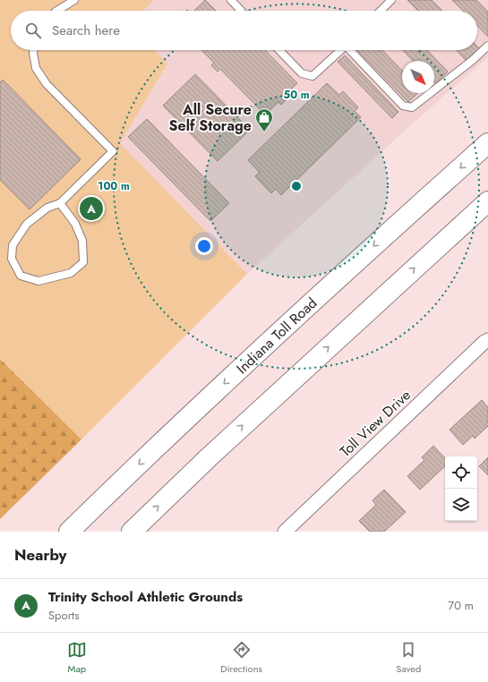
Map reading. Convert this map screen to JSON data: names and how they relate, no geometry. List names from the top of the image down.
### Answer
{
  "streets": {
    "highway": ["Indiana Toll Road"],
    "street": ["Toll View Drive"]
  },
  "places": {
    "shop": ["All Secure Self Storage"]
  },
  "north": "bottom right",
  "page": {
    "search": "Search here",
    "pins": "A",
    "heading": "Nearby",
    "list": [
      {
        "mark": "A",
        "name": "Trinity School Athletic Grounds",
        "note": "Sports",
        "value": "70 m"
      }
    ],
    "nav": ["Map", "Directions", "Saved"]
  },
  "rings": ["50 m", "100 m"]
}
